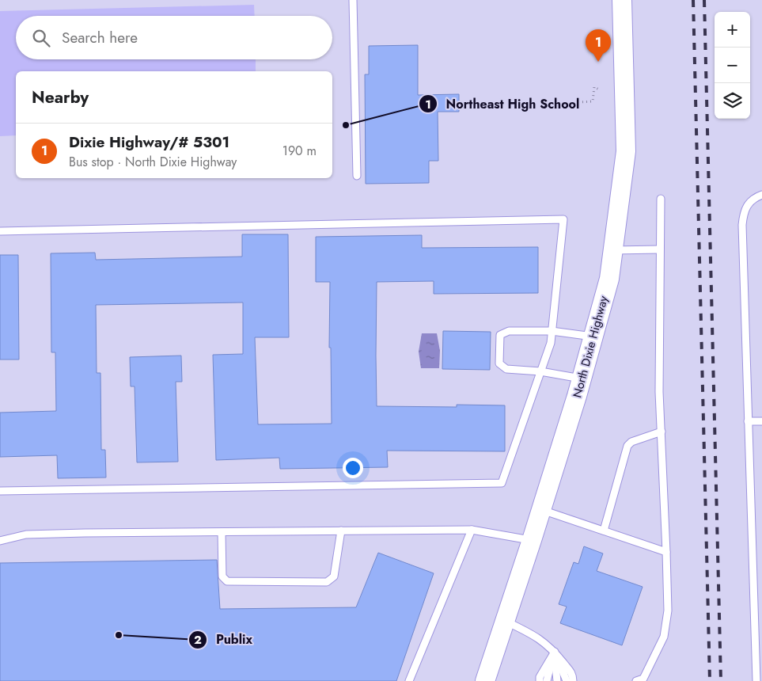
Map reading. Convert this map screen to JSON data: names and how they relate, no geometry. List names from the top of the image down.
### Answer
{
  "streets": {
    "main road": ["North Dixie Highway"]
  },
  "places": ["Northeast High School", "Publix"],
  "page": {
    "map_buttons": ["+", "−"],
    "search": "Search here",
    "pins": "1",
    "heading": "Nearby",
    "list": [
      {
        "mark": "1",
        "name": "Dixie Highway/# 5301",
        "note": "Bus stop · North Dixie Highway",
        "value": "190 m"
      }
    ]
  }
}
